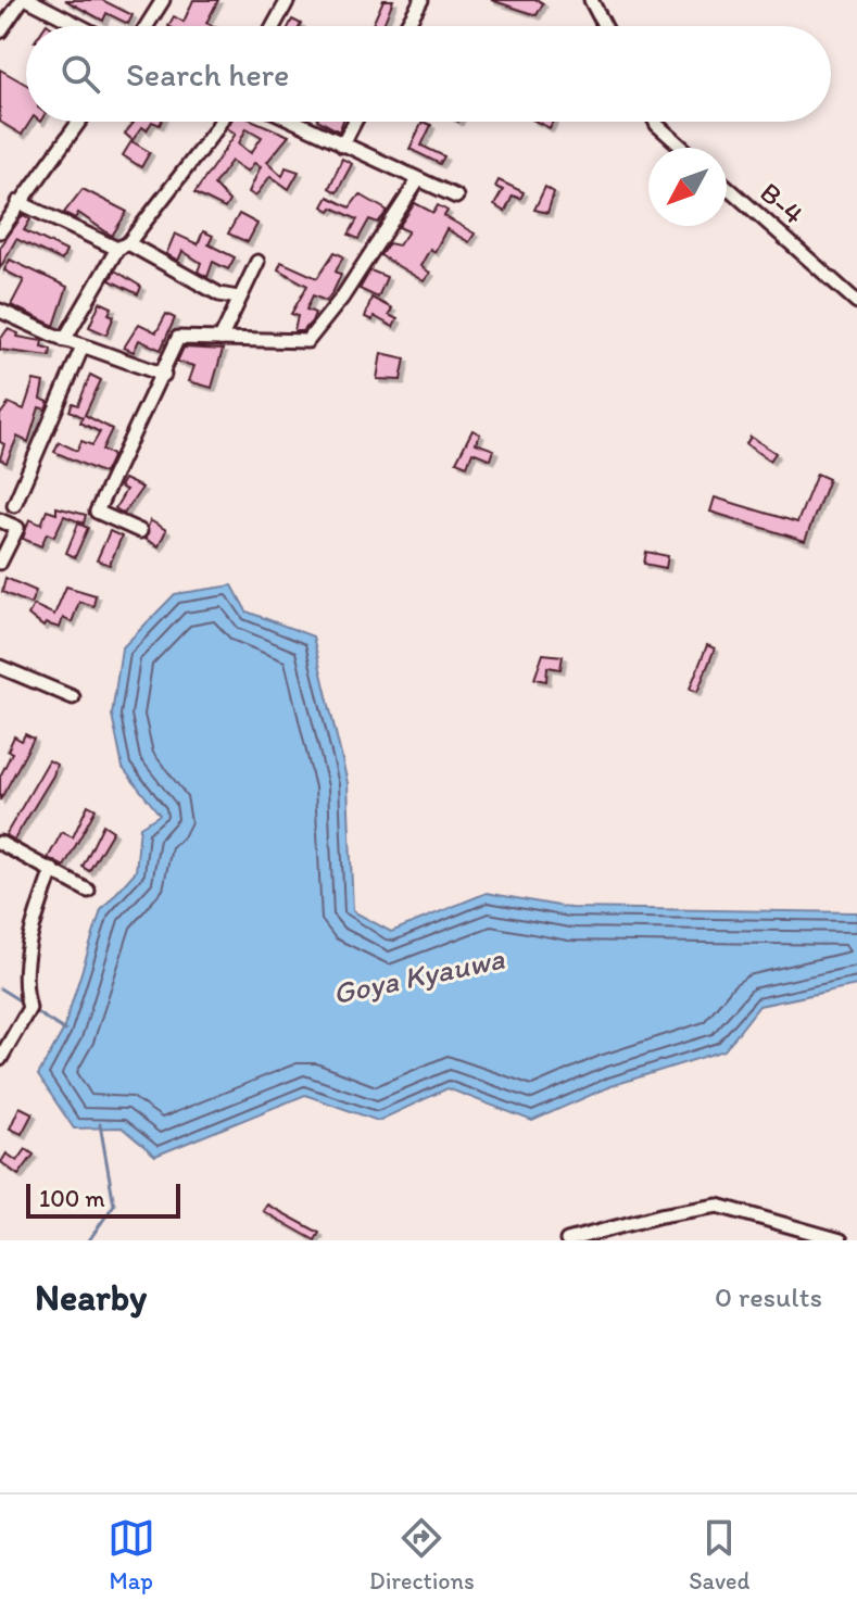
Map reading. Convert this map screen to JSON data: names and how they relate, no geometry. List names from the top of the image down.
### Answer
{
  "streets": {
    "street": ["B-4"]
  },
  "water": ["Goya Kyauwa"],
  "scale_bar": "100 m",
  "north": "bottom left",
  "page": {
    "search": "Search here",
    "scale": "100 m",
    "heading": ["Nearby", "0 results"],
    "nav": ["Map", "Directions", "Saved"]
  }
}
